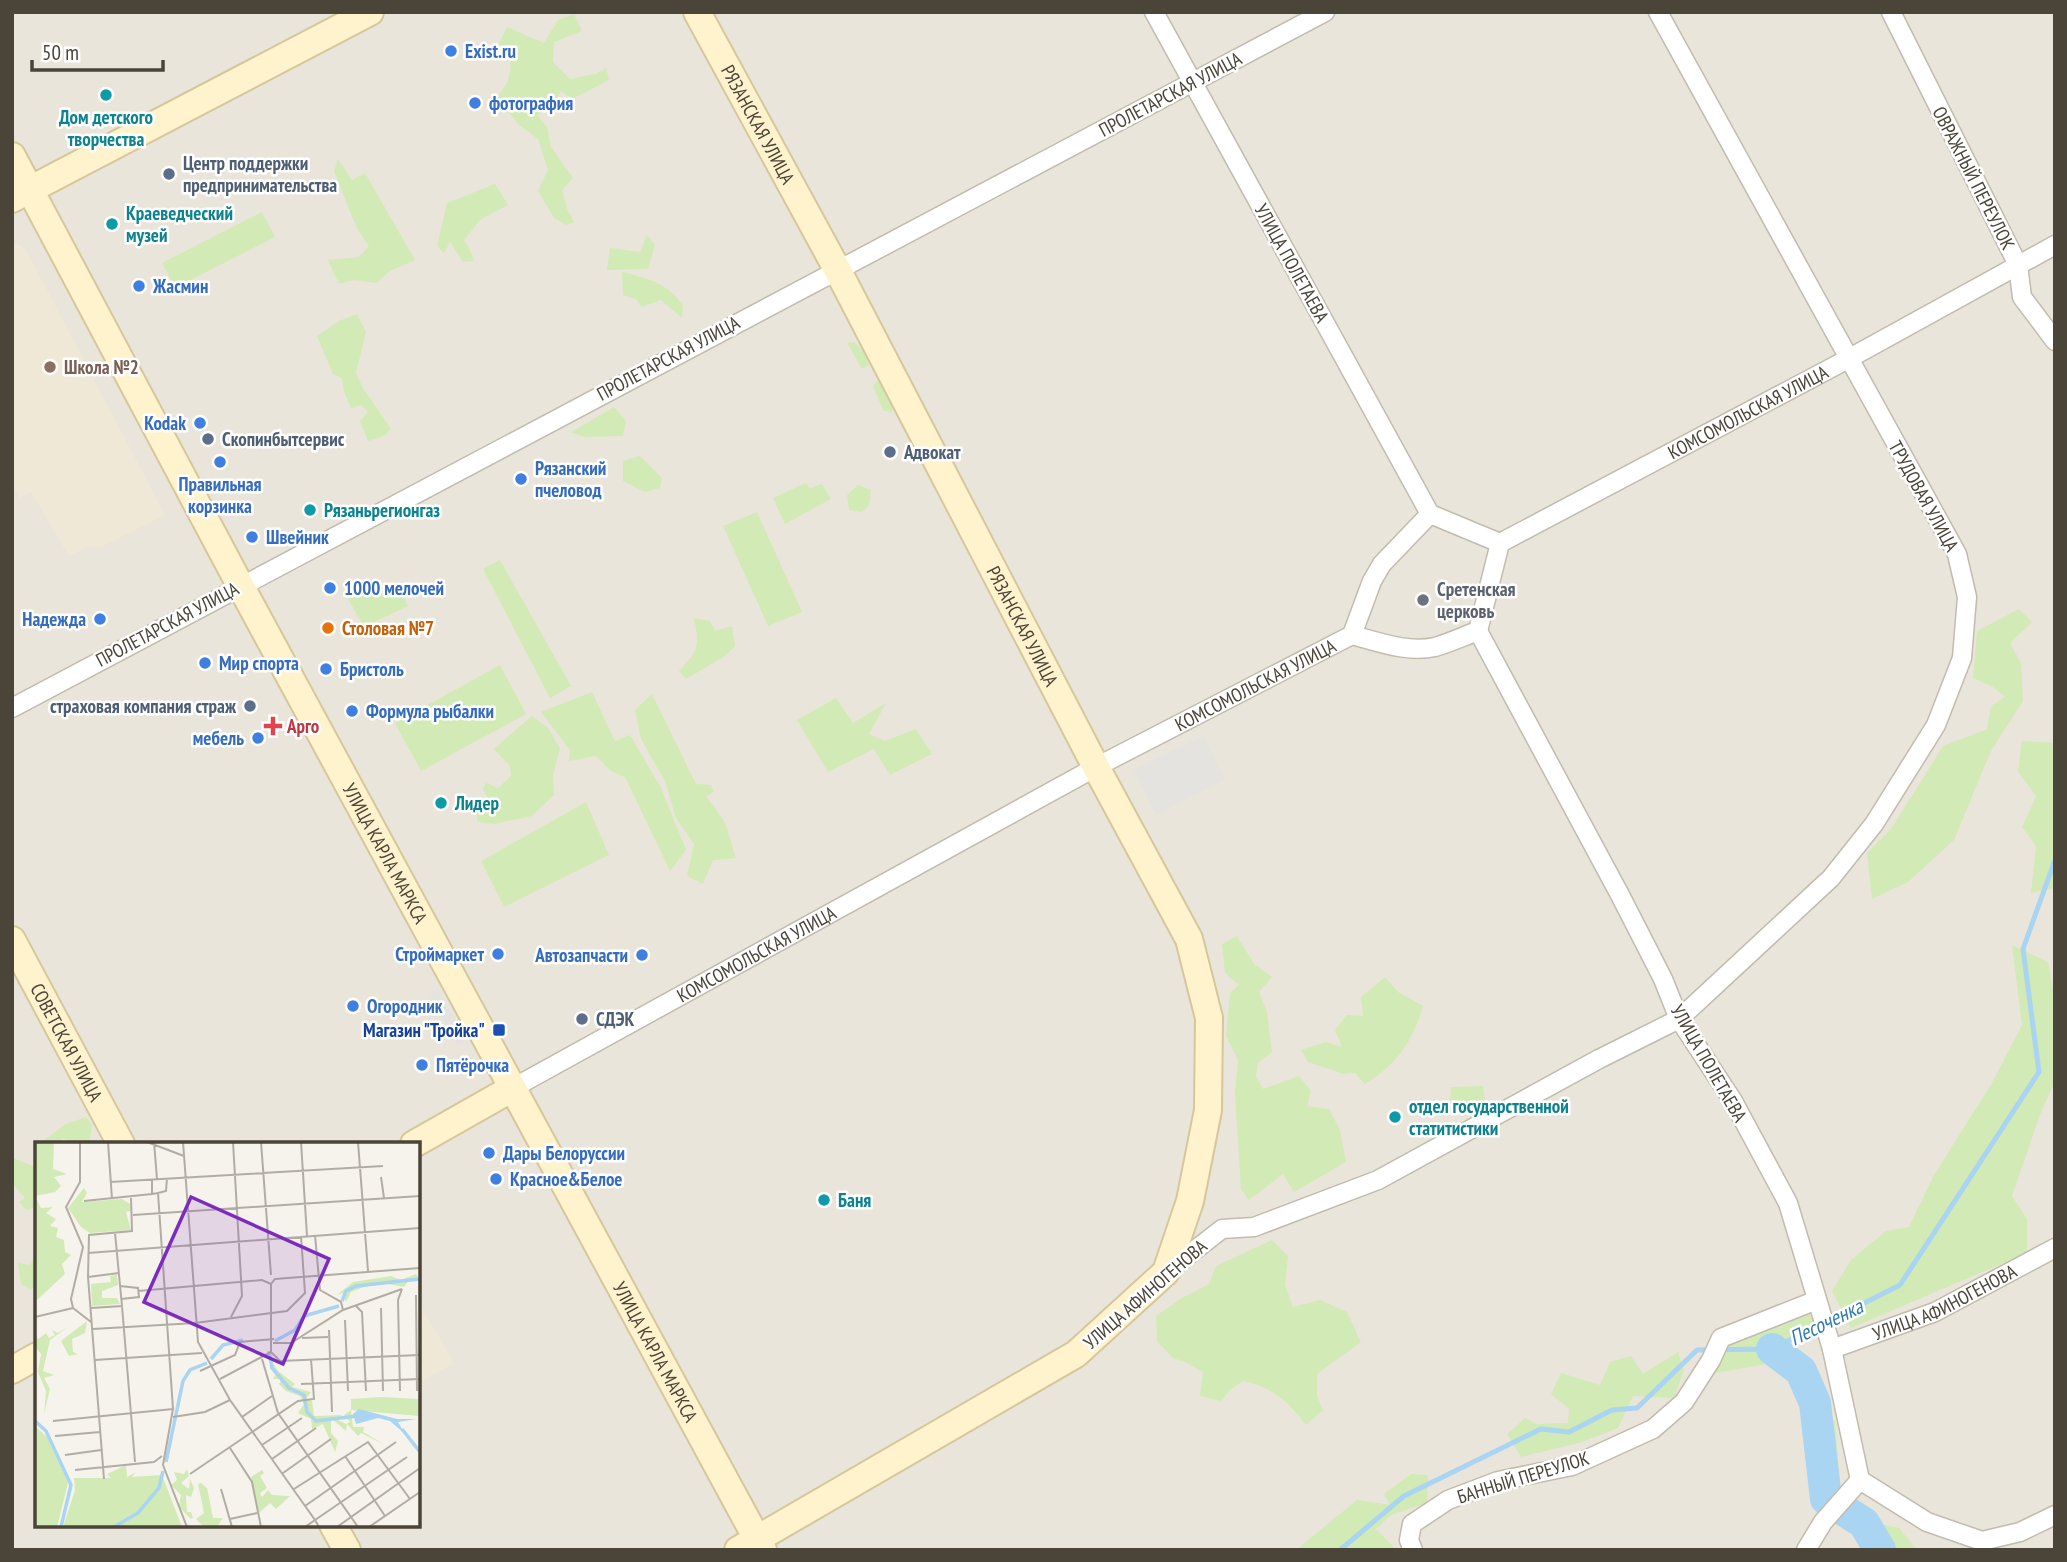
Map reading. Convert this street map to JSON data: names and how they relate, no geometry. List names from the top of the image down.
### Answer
{
  "streets": {
    "street": [
      "ПРОЛЕТАРСКАЯ УЛИЦА",
      "РЯЗАНСКАЯ УЛИЦА",
      "ОВРАЖНЫЙ ПЕРЕУЛОК",
      "УЛИЦА ПОЛЕТАЕВА",
      "КОМСОМОЛЬСКАЯ УЛИЦА",
      "ТРУДОВАЯ УЛИЦА",
      "УЛИЦА КАРЛА МАРКСА",
      "СОВЕТСКАЯ УЛИЦА",
      "УЛИЦА АФИНОГЕНОВА",
      "БАННЫЙ ПЕРЕУЛОК"
    ]
  },
  "crossings": [
    ["ПРОЛЕТАРСКАЯ УЛИЦА", "РЯЗАНСКАЯ УЛИЦА"],
    ["ПРОЛЕТАРСКАЯ УЛИЦА", "УЛИЦА ПОЛЕТАЕВА"],
    ["ПРОЛЕТАРСКАЯ УЛИЦА", "УЛИЦА КАРЛА МАРКСА"],
    ["РЯЗАНСКАЯ УЛИЦА", "КОМСОМОЛЬСКАЯ УЛИЦА"],
    ["РЯЗАНСКАЯ УЛИЦА", "УЛИЦА АФИНОГЕНОВА"],
    ["ОВРАЖНЫЙ ПЕРЕУЛОК", "КОМСОМОЛЬСКАЯ УЛИЦА"],
    ["УЛИЦА ПОЛЕТАЕВА", "КОМСОМОЛЬСКАЯ УЛИЦА"],
    ["УЛИЦА ПОЛЕТАЕВА", "ТРУДОВАЯ УЛИЦА"],
    ["УЛИЦА ПОЛЕТАЕВА", "УЛИЦА АФИНОГЕНОВА"],
    ["УЛИЦА ПОЛЕТАЕВА", "БАННЫЙ ПЕРЕУЛОК"],
    ["КОМСОМОЛЬСКАЯ УЛИЦА", "ТРУДОВАЯ УЛИЦА"],
    ["КОМСОМОЛЬСКАЯ УЛИЦА", "УЛИЦА КАРЛА МАРКСА"],
    ["ТРУДОВАЯ УЛИЦА", "УЛИЦА АФИНОГЕНОВА"],
    ["УЛИЦА КАРЛА МАРКСА", "УЛИЦА АФИНОГЕНОВА"]
  ],
  "water": ["Песоченка"],
  "places": {
    "other": [
      "Exist.ru",
      "Дом детского творчества",
      "фотография",
      "Центр поддержки предпринимательства",
      "Краеведческий музей",
      "Жасмин",
      "Школа №2",
      "Kodak",
      "Скопинбытсервис",
      "Адвокат",
      "Правильная корзинка",
      "Рязанский пчеловод",
      "Рязаньрегионгаз",
      "Швейник",
      "1000 мелочей",
      "Сретенская церковь",
      "Надежда",
      "Столовая №7",
      "Мир спорта",
      "Бристоль",
      "страховая компания страж",
      "Формула рыбалки",
      "мебель",
      "Лидер",
      "Строймаркет",
      "Автозапчасти",
      "Огородник",
      "СДЭК",
      "Пятёрочка",
      "отдел государственной статитистики",
      "Дары Белоруссии",
      "Красное&Белое",
      "Баня"
    ],
    "health": ["Арго"],
    "transit": ["Магазин \"Тройка\""]
  },
  "scale_bar": "50 m"
}
